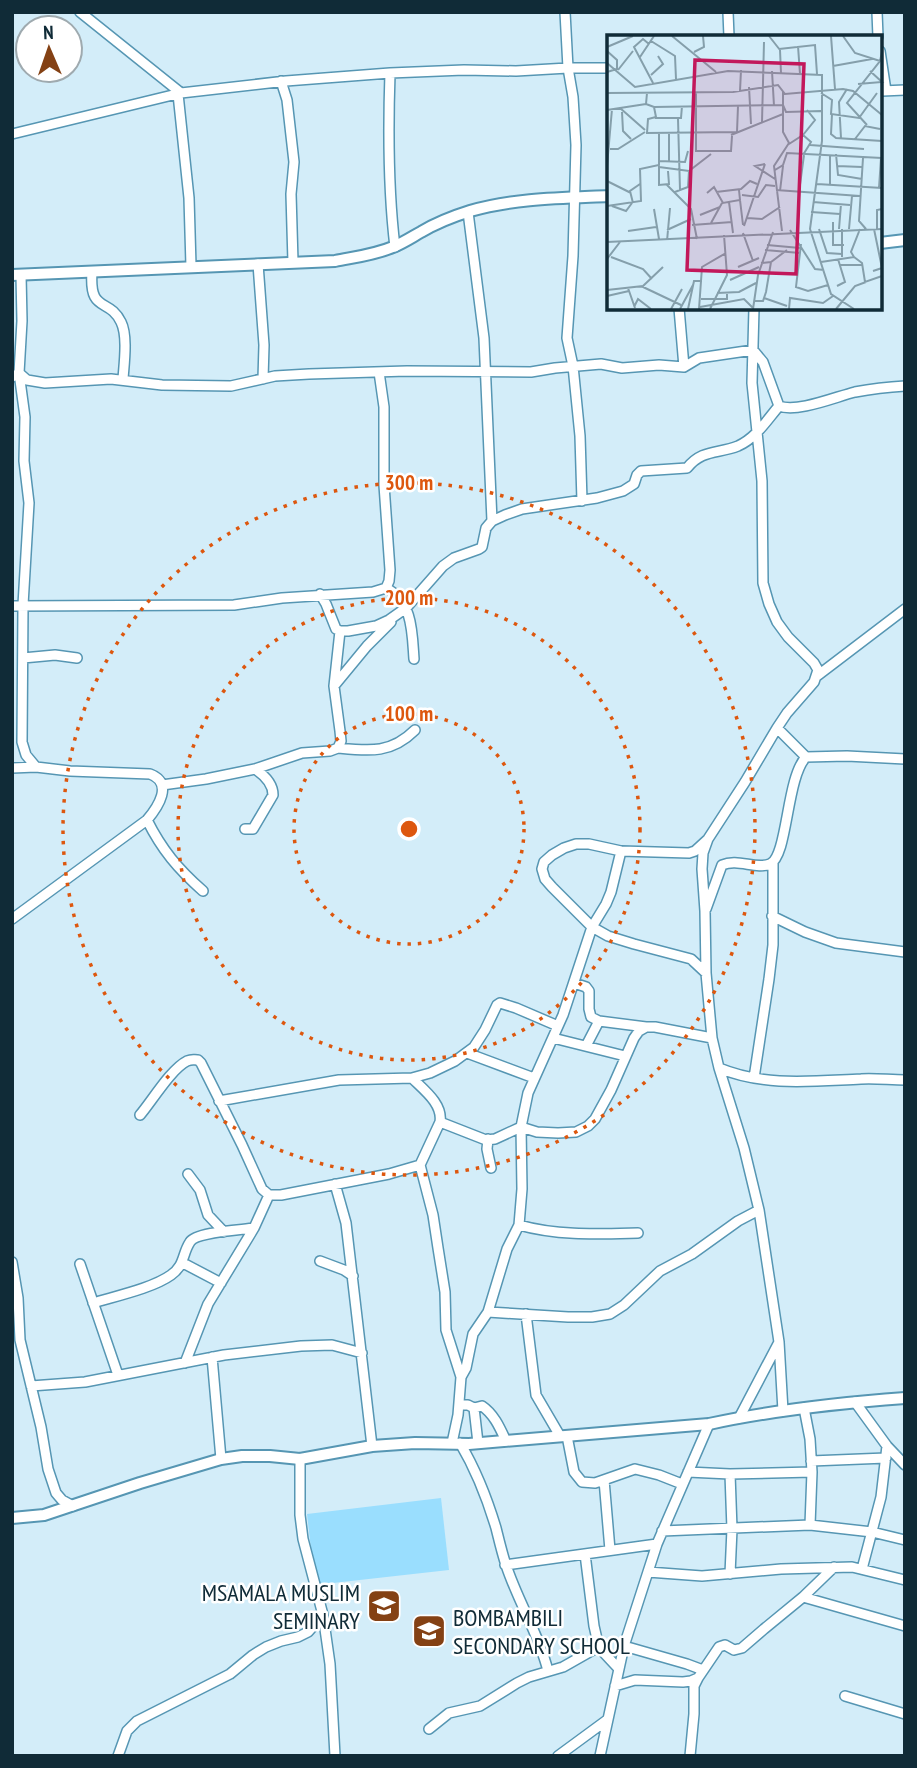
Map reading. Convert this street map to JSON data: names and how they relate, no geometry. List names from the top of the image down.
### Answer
{
  "places": {
    "school or university": ["MSAMALA MUSLIM SEMINARY", "BOMBAMBILI SECONDARY SCHOOL"]
  },
  "north": "top",
  "rings": ["300 m", "200 m", "100 m"]
}
